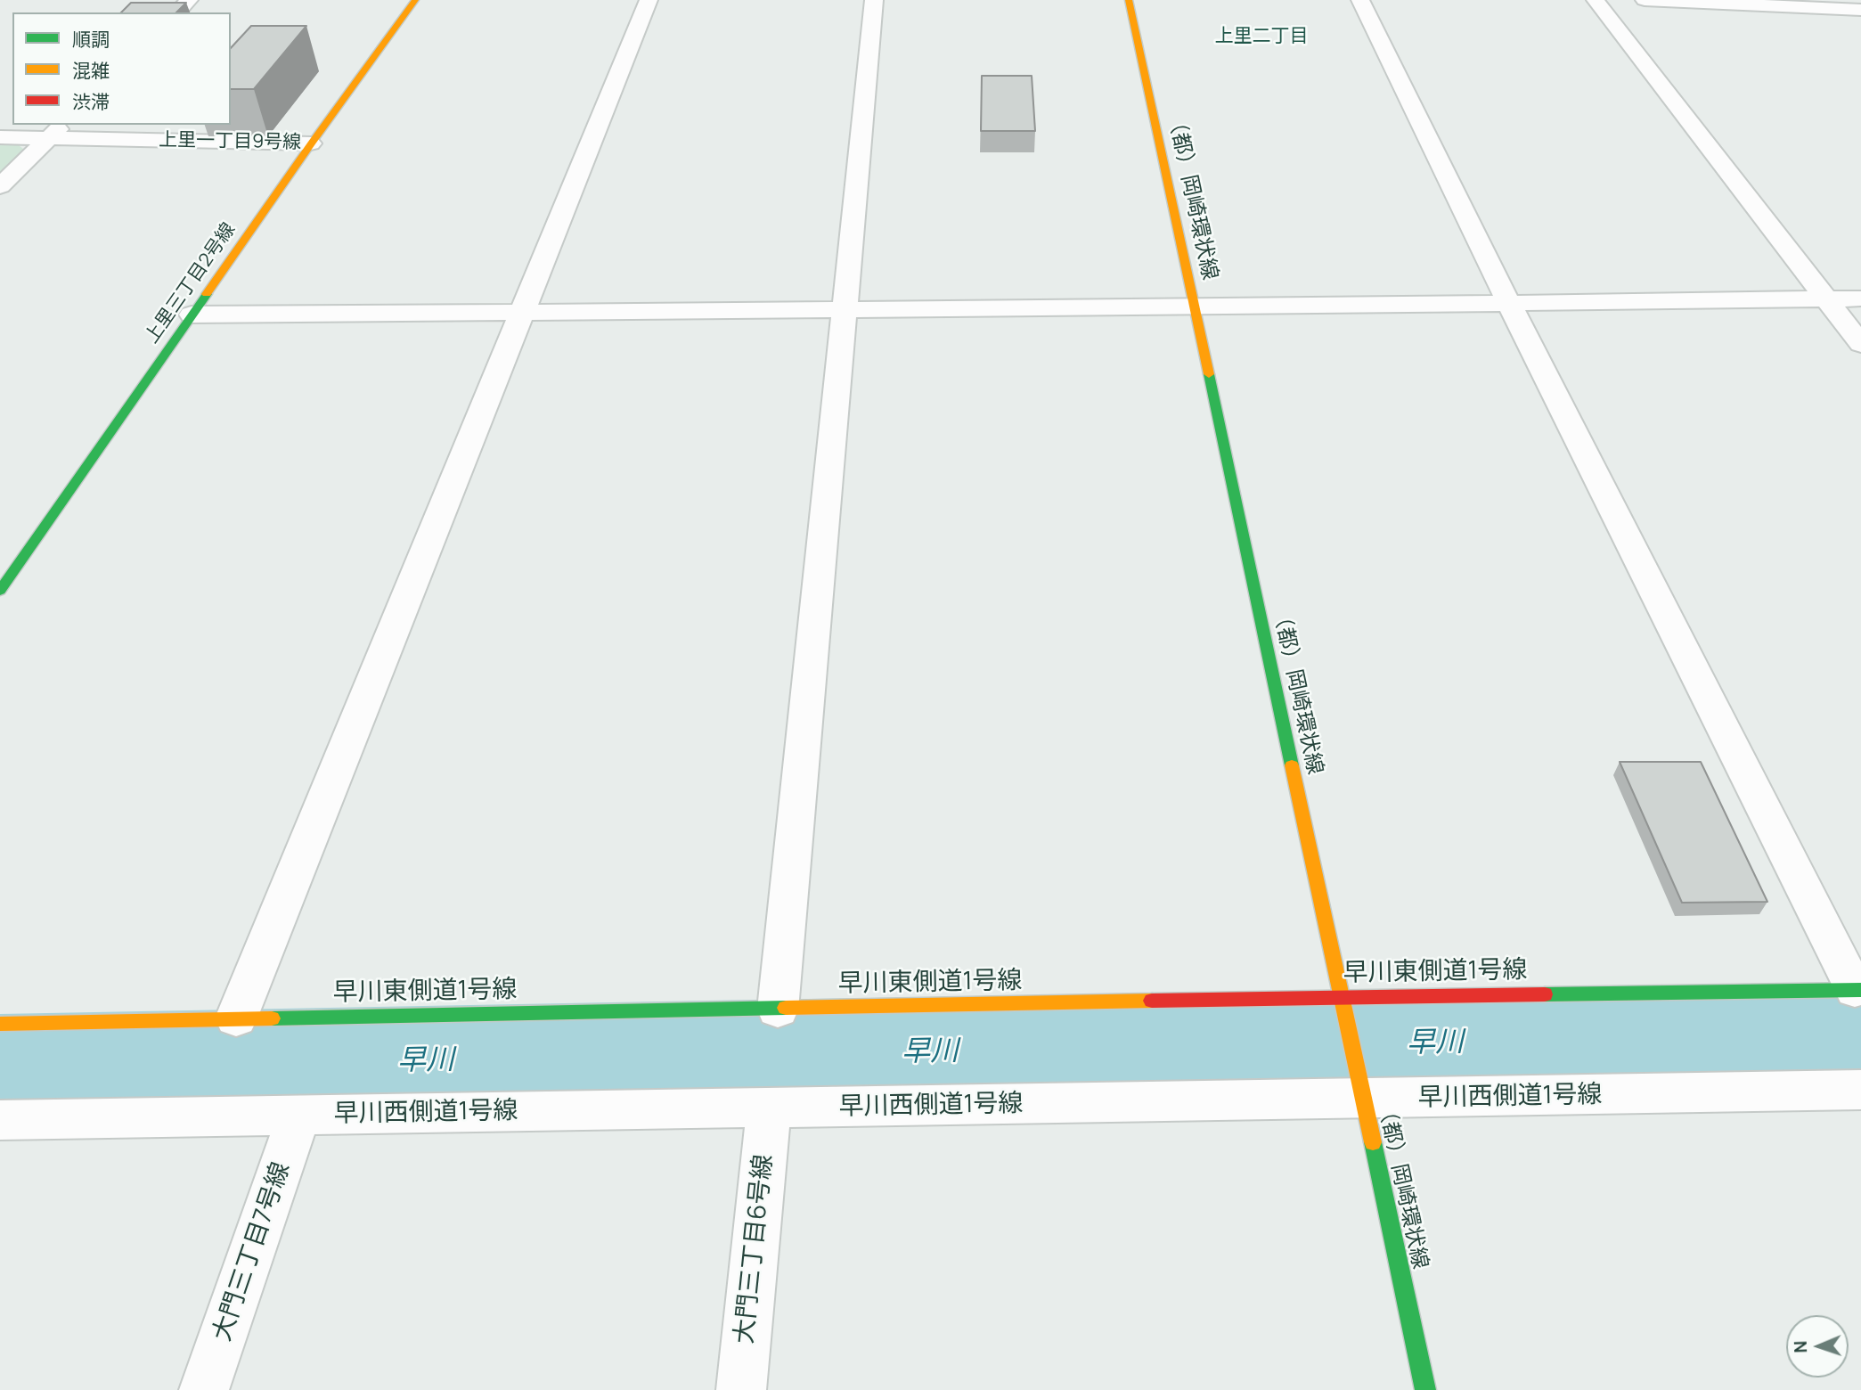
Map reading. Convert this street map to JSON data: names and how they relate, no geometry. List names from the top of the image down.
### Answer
{
  "streets": {
    "street": [
      "上里一丁目9号線",
      "（都）岡崎環状線",
      "上里三丁目2号線",
      "早川東側道1号線",
      "早川西側道1号線",
      "大門三丁目6号線",
      "大門三丁目7号線"
    ]
  },
  "crossings": [
    ["上里一丁目9号線", "上里三丁目2号線"],
    ["（都）岡崎環状線", "早川東側道1号線"],
    ["（都）岡崎環状線", "早川西側道1号線"],
    ["早川西側道1号線", "大門三丁目6号線"],
    ["早川西側道1号線", "大門三丁目7号線"]
  ],
  "districts": ["上里二丁目"],
  "water": ["早川"],
  "legend": ["順調", "混雑", "渋滞"],
  "north": "left"
}
